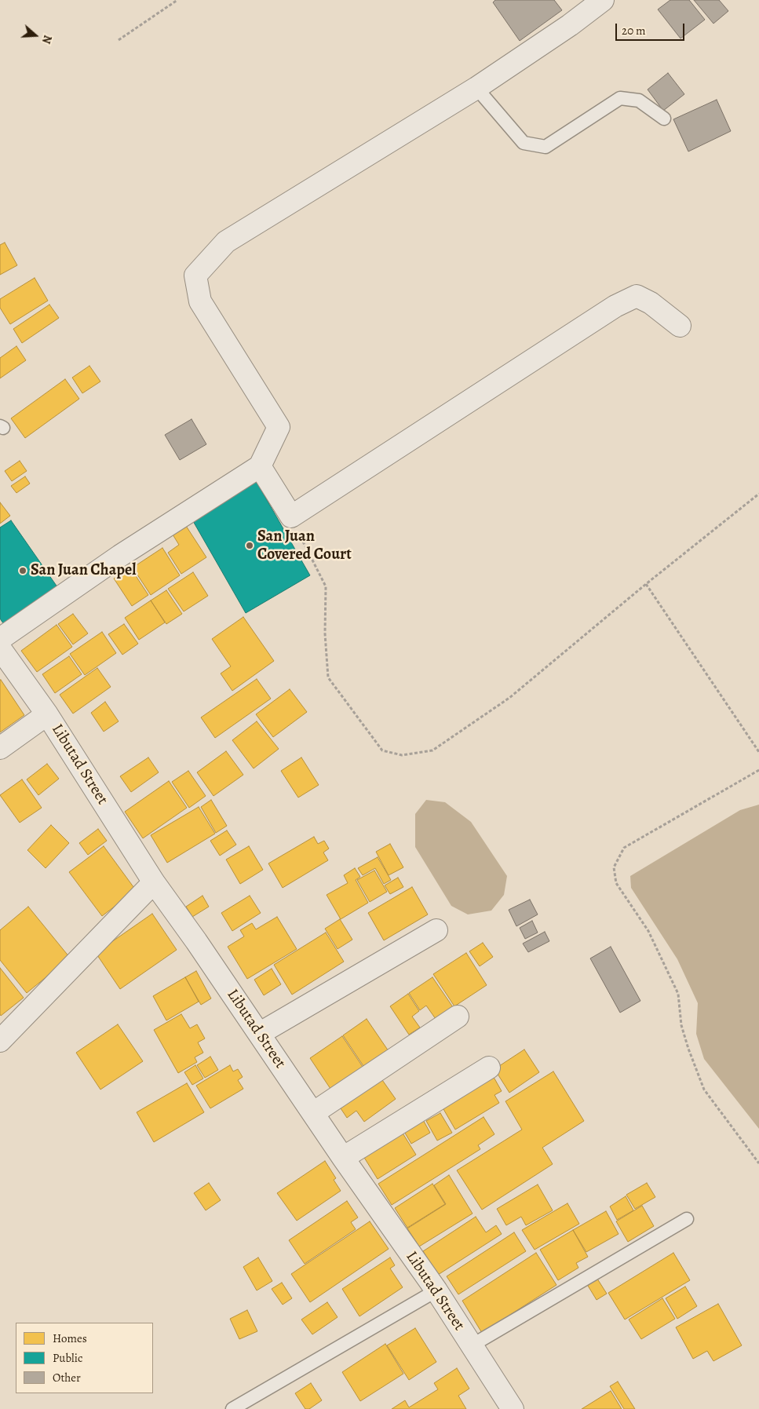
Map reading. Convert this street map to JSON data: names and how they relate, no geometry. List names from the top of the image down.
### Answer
{
  "streets": {
    "street": ["Libutad Street"]
  },
  "places": ["San Juan Covered Court", "San Juan Chapel"],
  "legend": ["Homes", "Public", "Other"],
  "scale_bar": "20 m",
  "north": "right"
}
